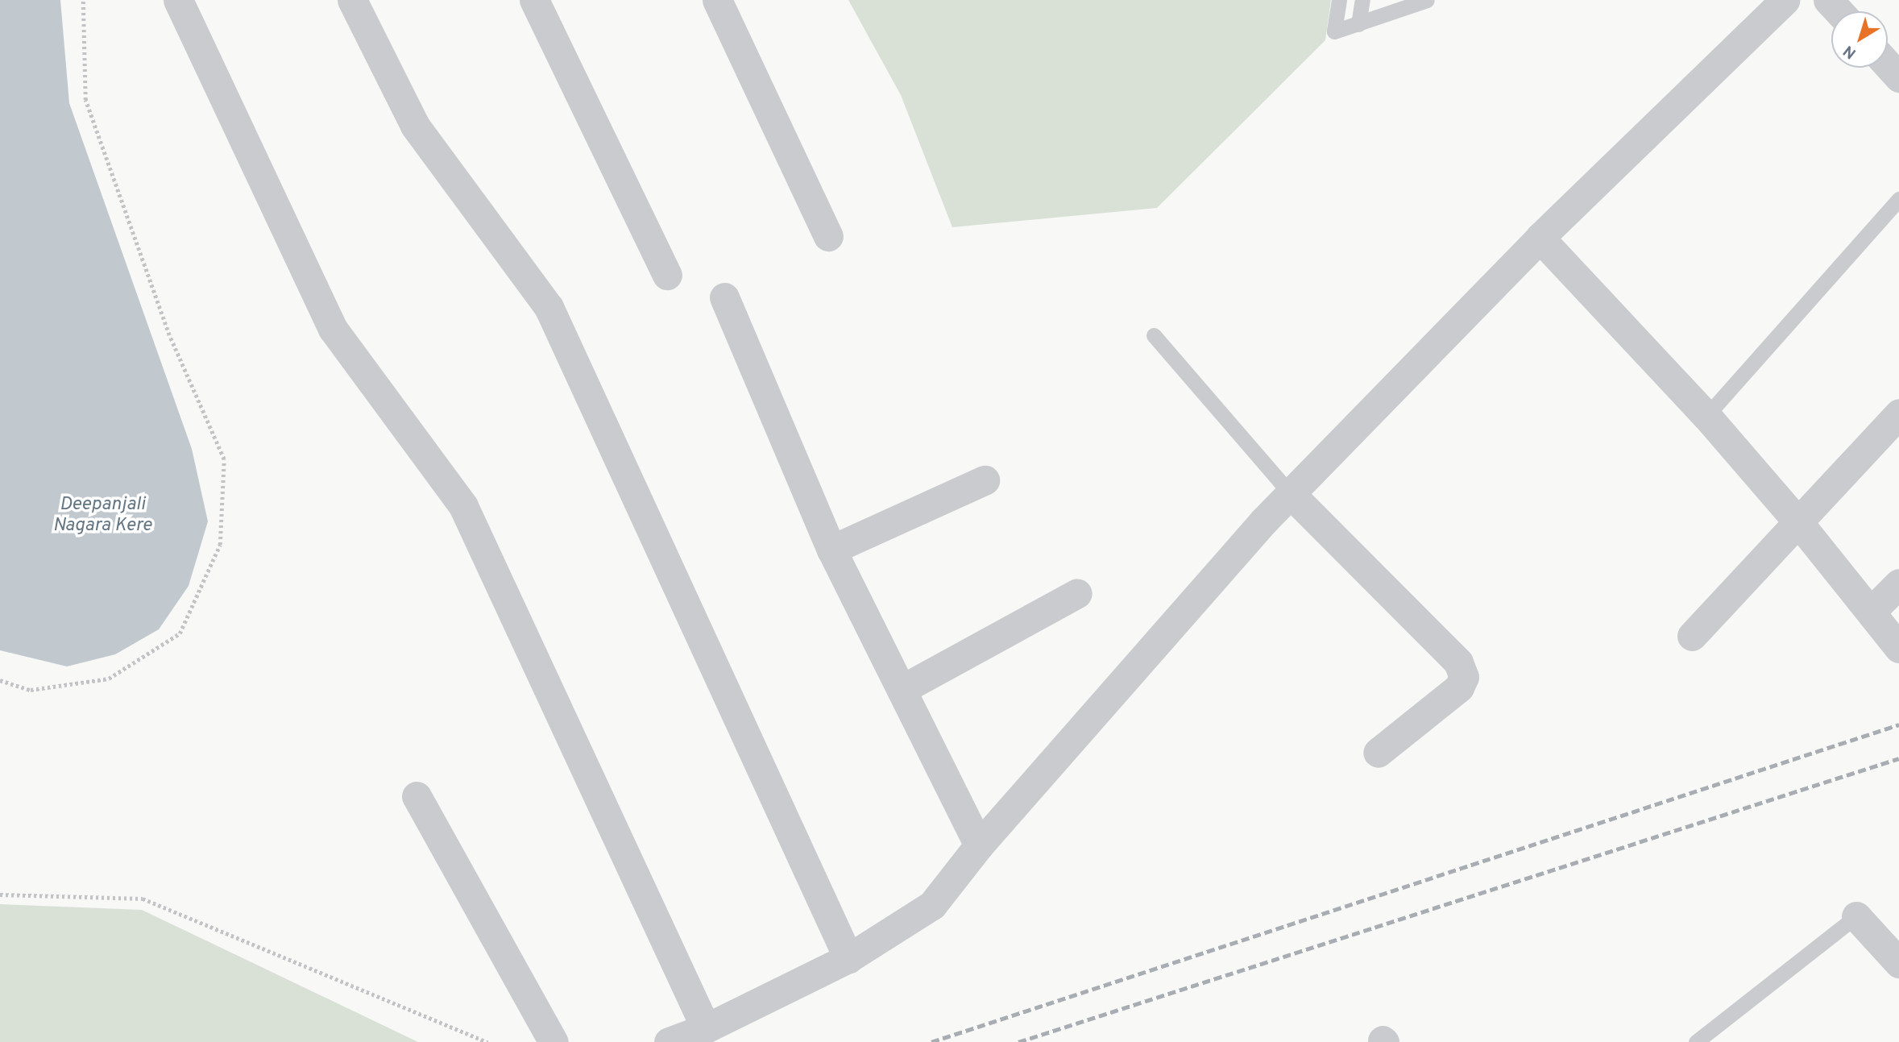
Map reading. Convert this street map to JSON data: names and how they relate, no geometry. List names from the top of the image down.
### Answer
{
  "water": ["Deepanjali Nagara Kere"],
  "north": "bottom left"
}
